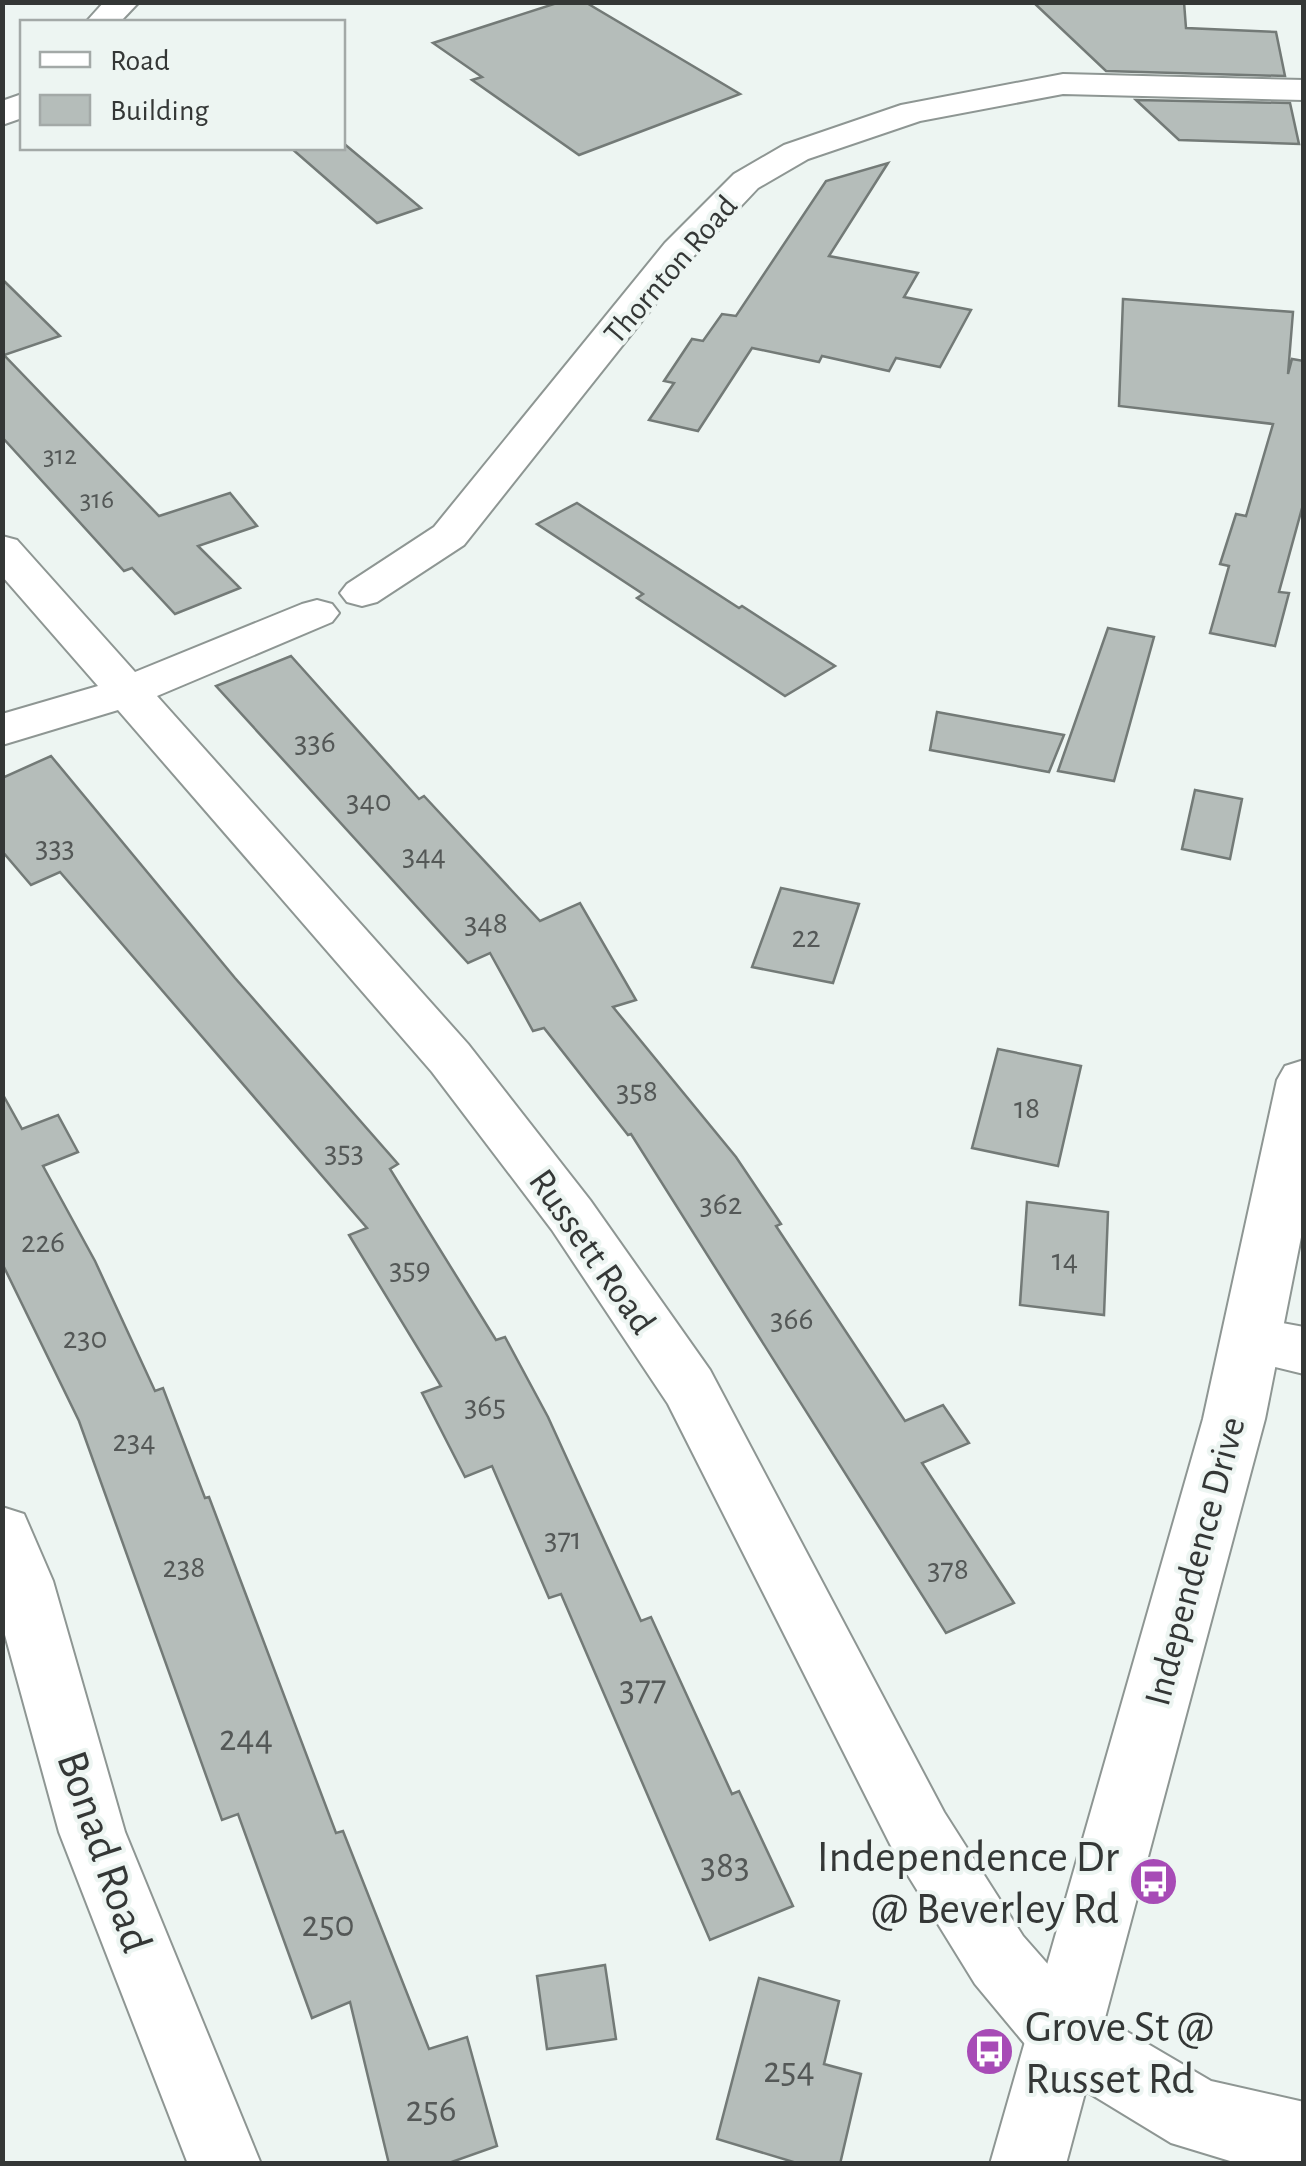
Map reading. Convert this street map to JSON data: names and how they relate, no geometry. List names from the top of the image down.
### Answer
{
  "streets": {
    "main road": ["Independence Drive"],
    "street": ["Thornton Road", "Russett Road", "Bonad Road"]
  },
  "crossings": [
    ["Russett Road", "Independence Drive"]
  ],
  "places": {
    "bus stop": ["Independence Dr @ Beverley Rd", "Grove St @ Russet Rd"]
  },
  "house_numbers": [
    "312",
    "316",
    "336",
    "340",
    "333",
    "344",
    "348",
    "22",
    "358",
    "18",
    "353",
    "362",
    "226",
    "14",
    "359",
    "366",
    "230",
    "365",
    "234",
    "371",
    "238",
    "378",
    "377",
    "244",
    "383",
    "250",
    "254",
    "256"
  ],
  "legend": ["Road", "Building"]
}
